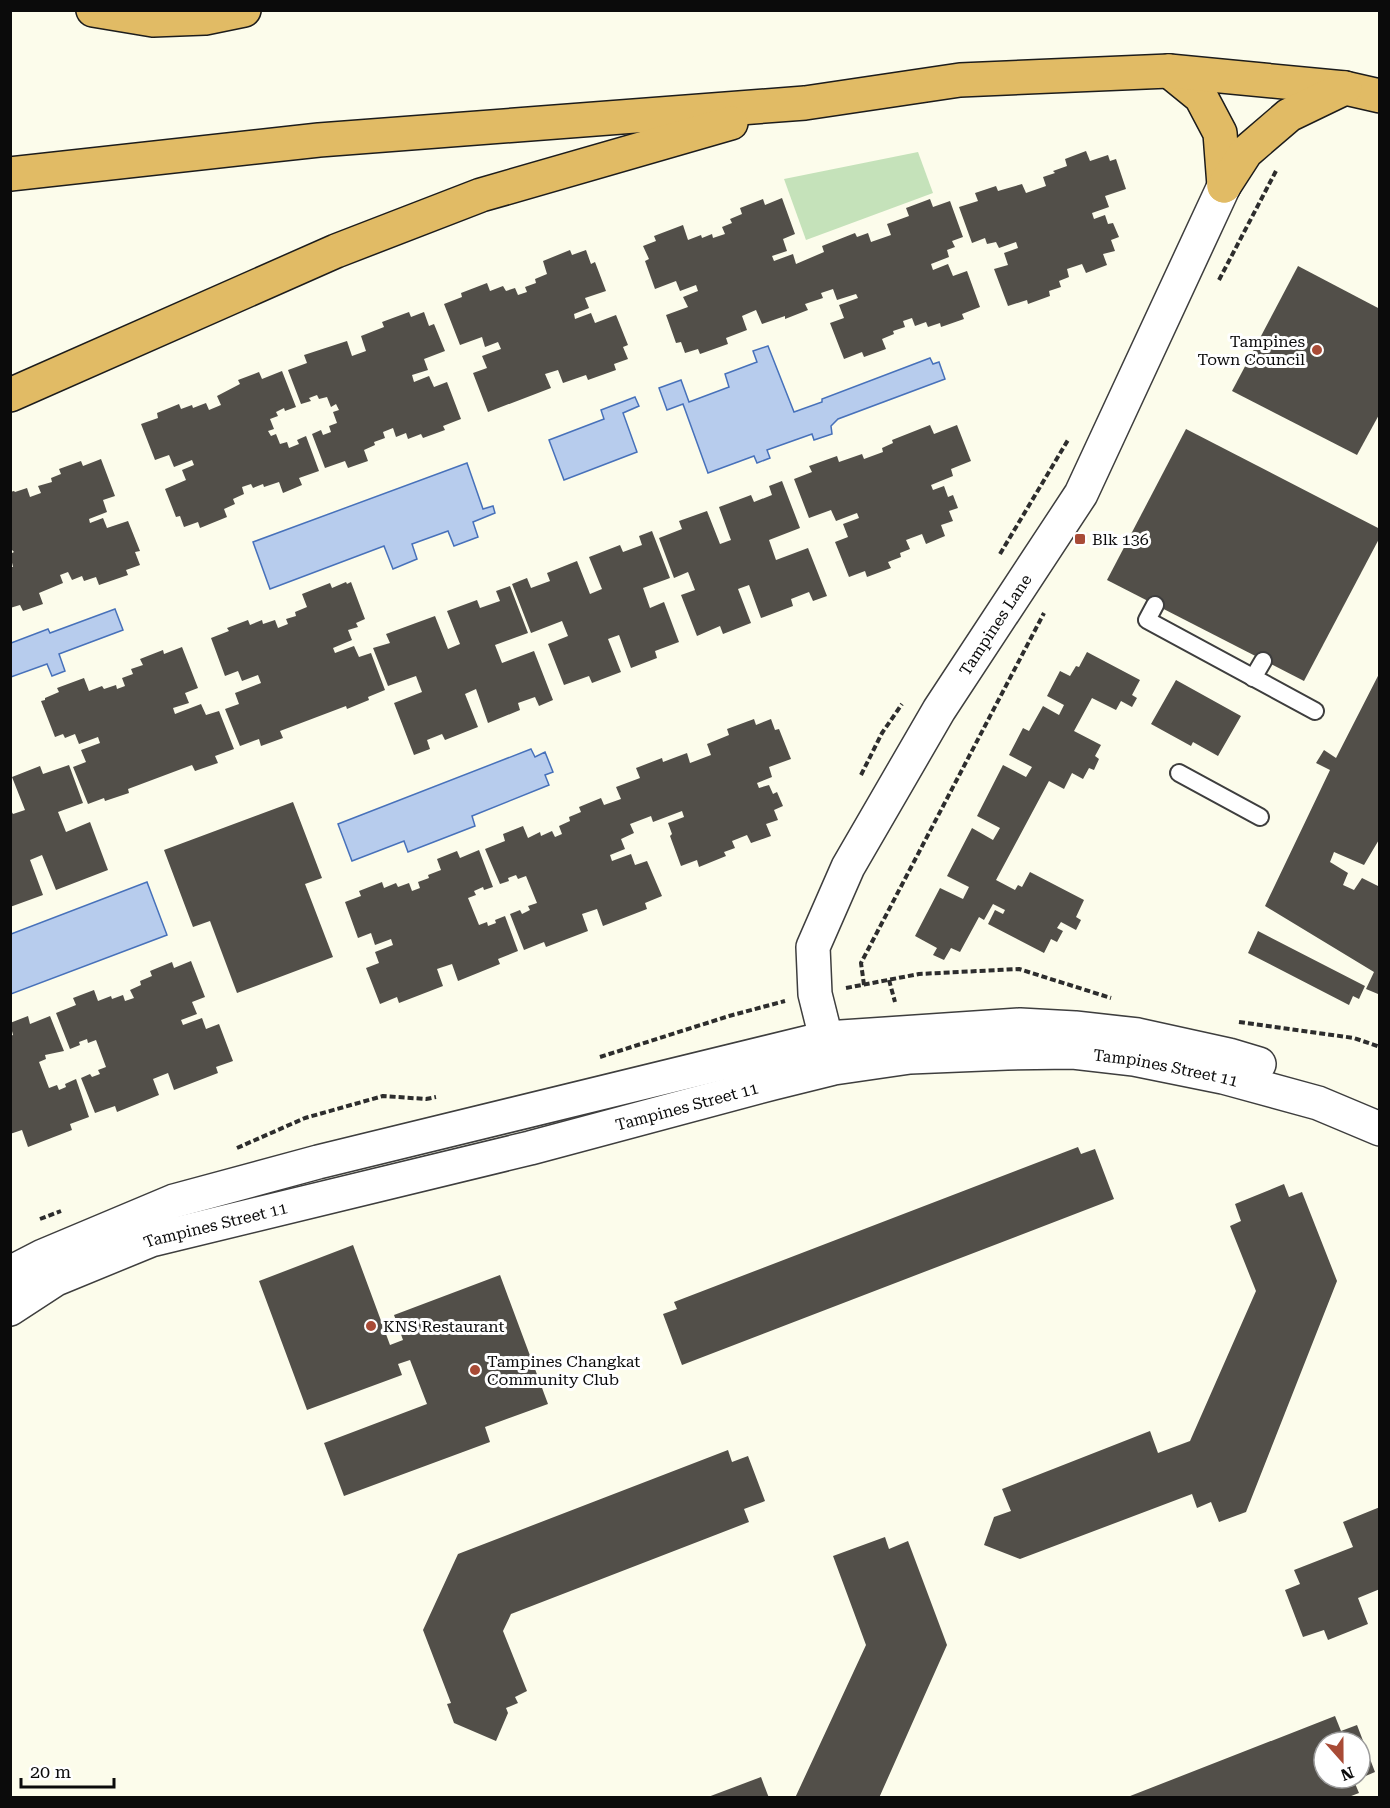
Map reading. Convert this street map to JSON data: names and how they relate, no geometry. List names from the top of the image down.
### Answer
{
  "streets": {
    "street": ["Tampines Lane", "Tampines Street 11"]
  },
  "crossings": [
    ["Tampines Lane", "Tampines Street 11"]
  ],
  "places": {
    "other": ["Tampines Town Council", "KNS Restaurant", "Tampines Changkat Community Club"],
    "transit": ["Blk 136"]
  },
  "scale_bar": "20 m",
  "north": "bottom"
}
